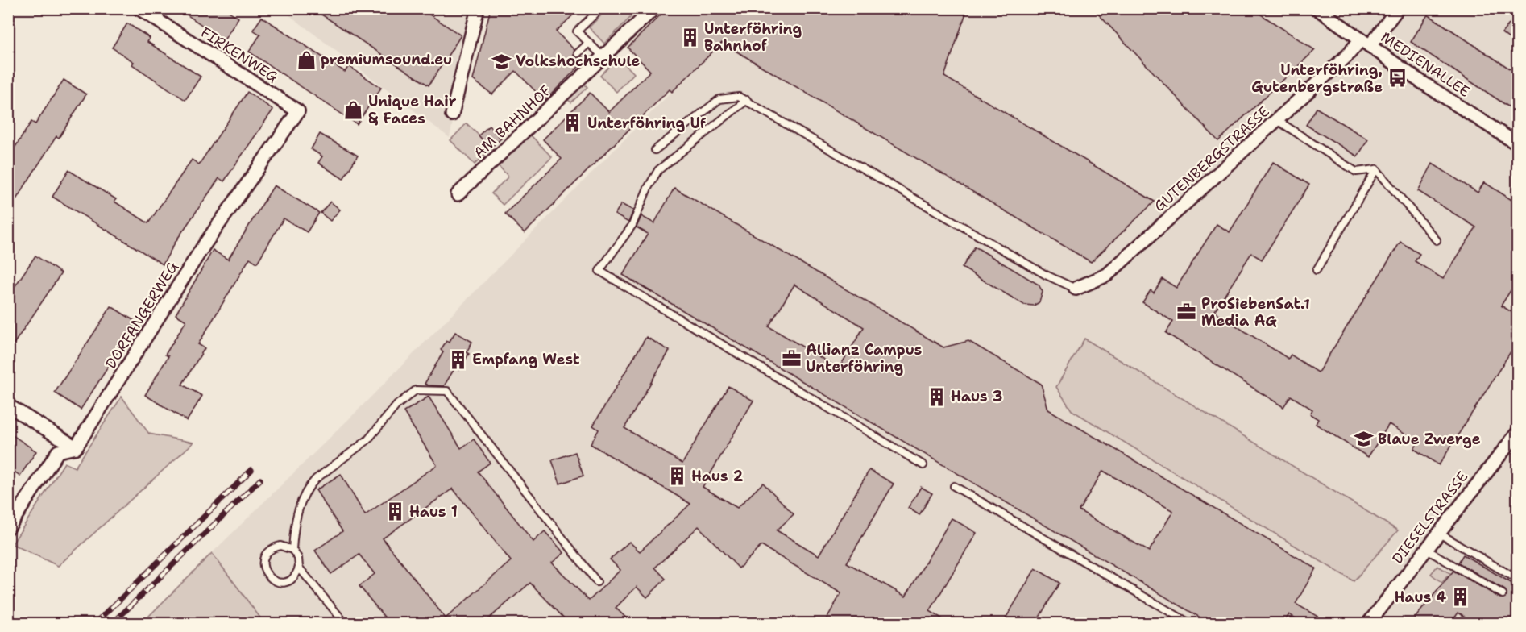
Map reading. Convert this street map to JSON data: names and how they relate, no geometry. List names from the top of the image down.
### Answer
{
  "streets": {
    "street": [
      "FIRKENWEG",
      "MEDIENALLEE",
      "AM BAHNHOF",
      "GUTENBERGSTRASSE",
      "DORFANGERWEG",
      "DIESELSTRASSE"
    ]
  },
  "crossings": [
    ["FIRKENWEG", "DORFANGERWEG"],
    ["MEDIENALLEE", "GUTENBERGSTRASSE"]
  ],
  "places": {
    "building": [
      "Unterföhring Bahnhof",
      "Unterföhring Uf",
      "Empfang West",
      "Haus 3",
      "Haus 2",
      "Haus 1",
      "Haus 4"
    ],
    "shop": ["premiumsound.eu", "Unique Hair & Faces"],
    "school or university": ["Volkshochschule", "Blaue Zwerge"],
    "bus stop": ["Unterföhring, Gutenbergstraße"],
    "office": ["ProSiebenSat.1 Media AG", "Allianz Campus Unterföhring"]
  }
}
